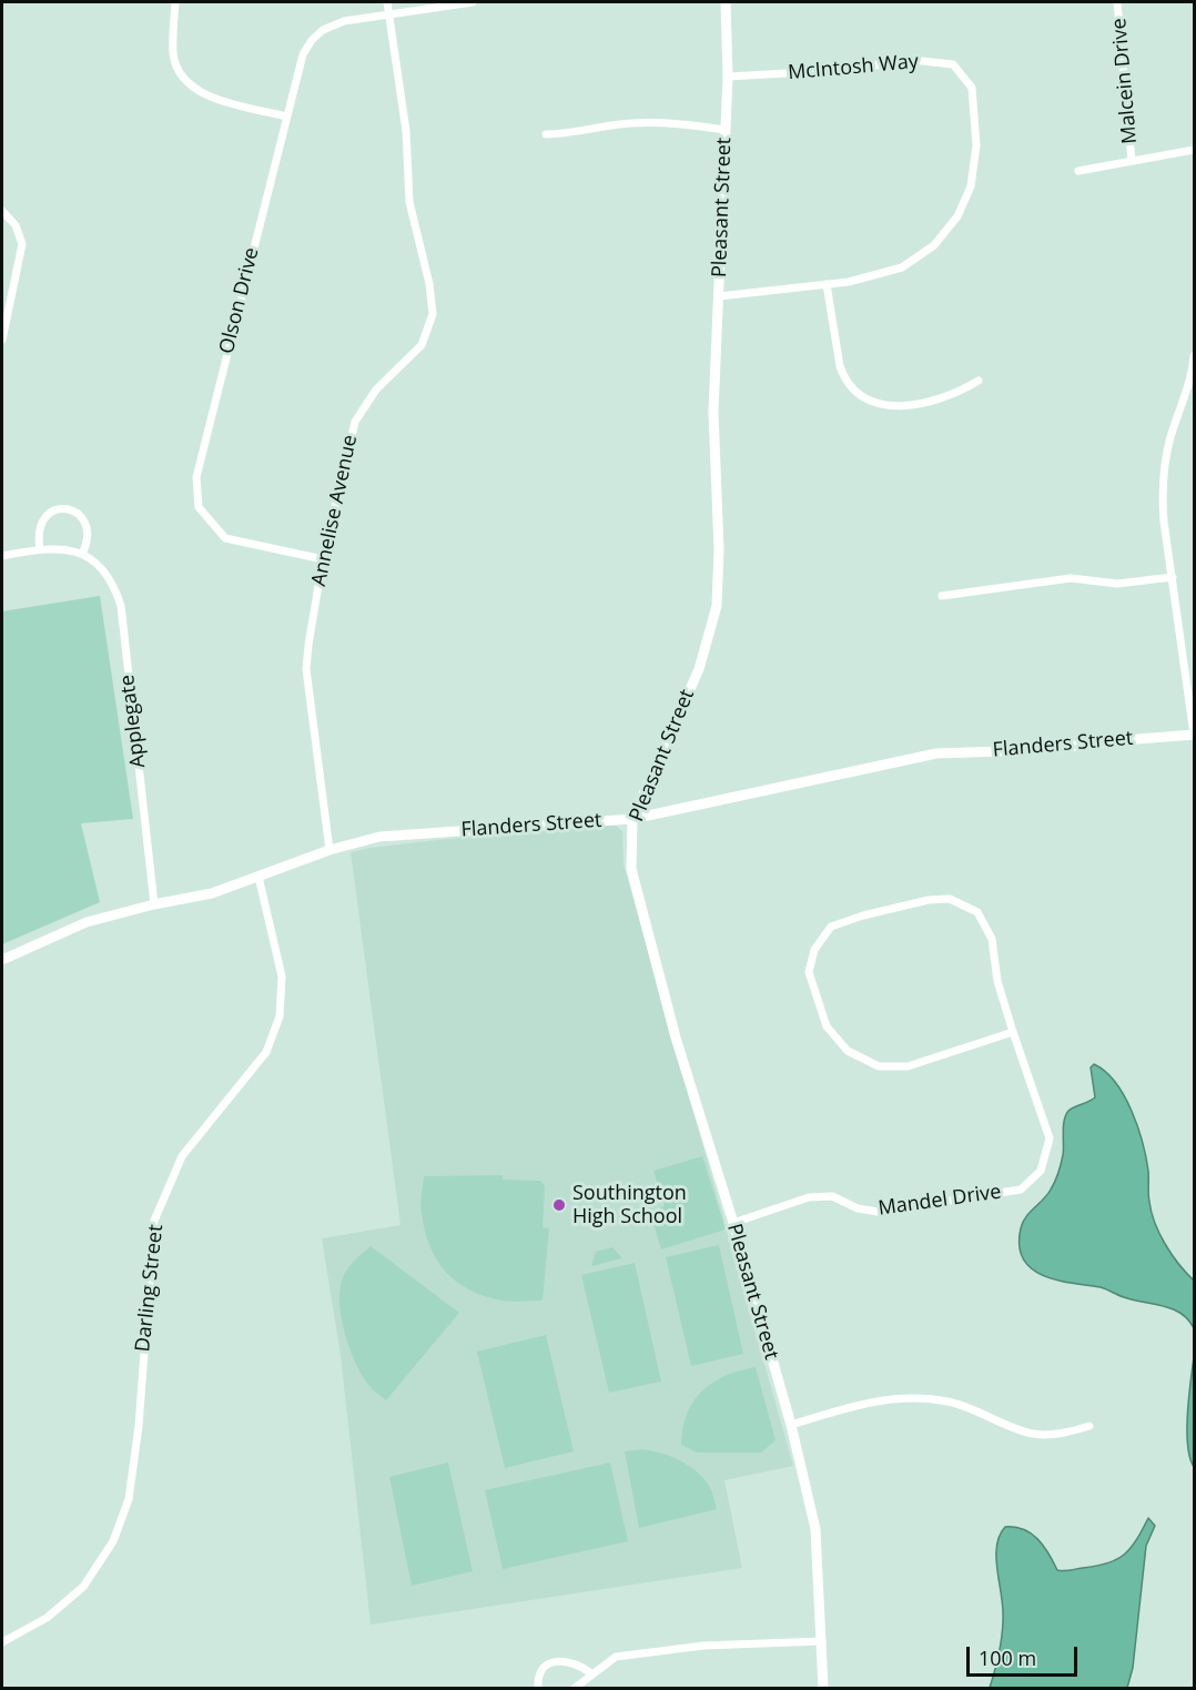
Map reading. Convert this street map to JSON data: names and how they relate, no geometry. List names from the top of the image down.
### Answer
{
  "streets": {
    "street": [
      "McIntosh Way",
      "Malcein Drive",
      "Pleasant Street",
      "Olson Drive",
      "Annelise Avenue",
      "Applegate",
      "Flanders Street",
      "Mandel Drive",
      "Darling Street"
    ]
  },
  "crossings": [
    ["McIntosh Way", "Pleasant Street"],
    ["Pleasant Street", "Flanders Street"],
    ["Pleasant Street", "Mandel Drive"],
    ["Olson Drive", "Annelise Avenue"],
    ["Annelise Avenue", "Flanders Street"],
    ["Applegate", "Flanders Street"],
    ["Flanders Street", "Darling Street"]
  ],
  "places": ["Southington High School"],
  "scale_bar": "100 m"
}
